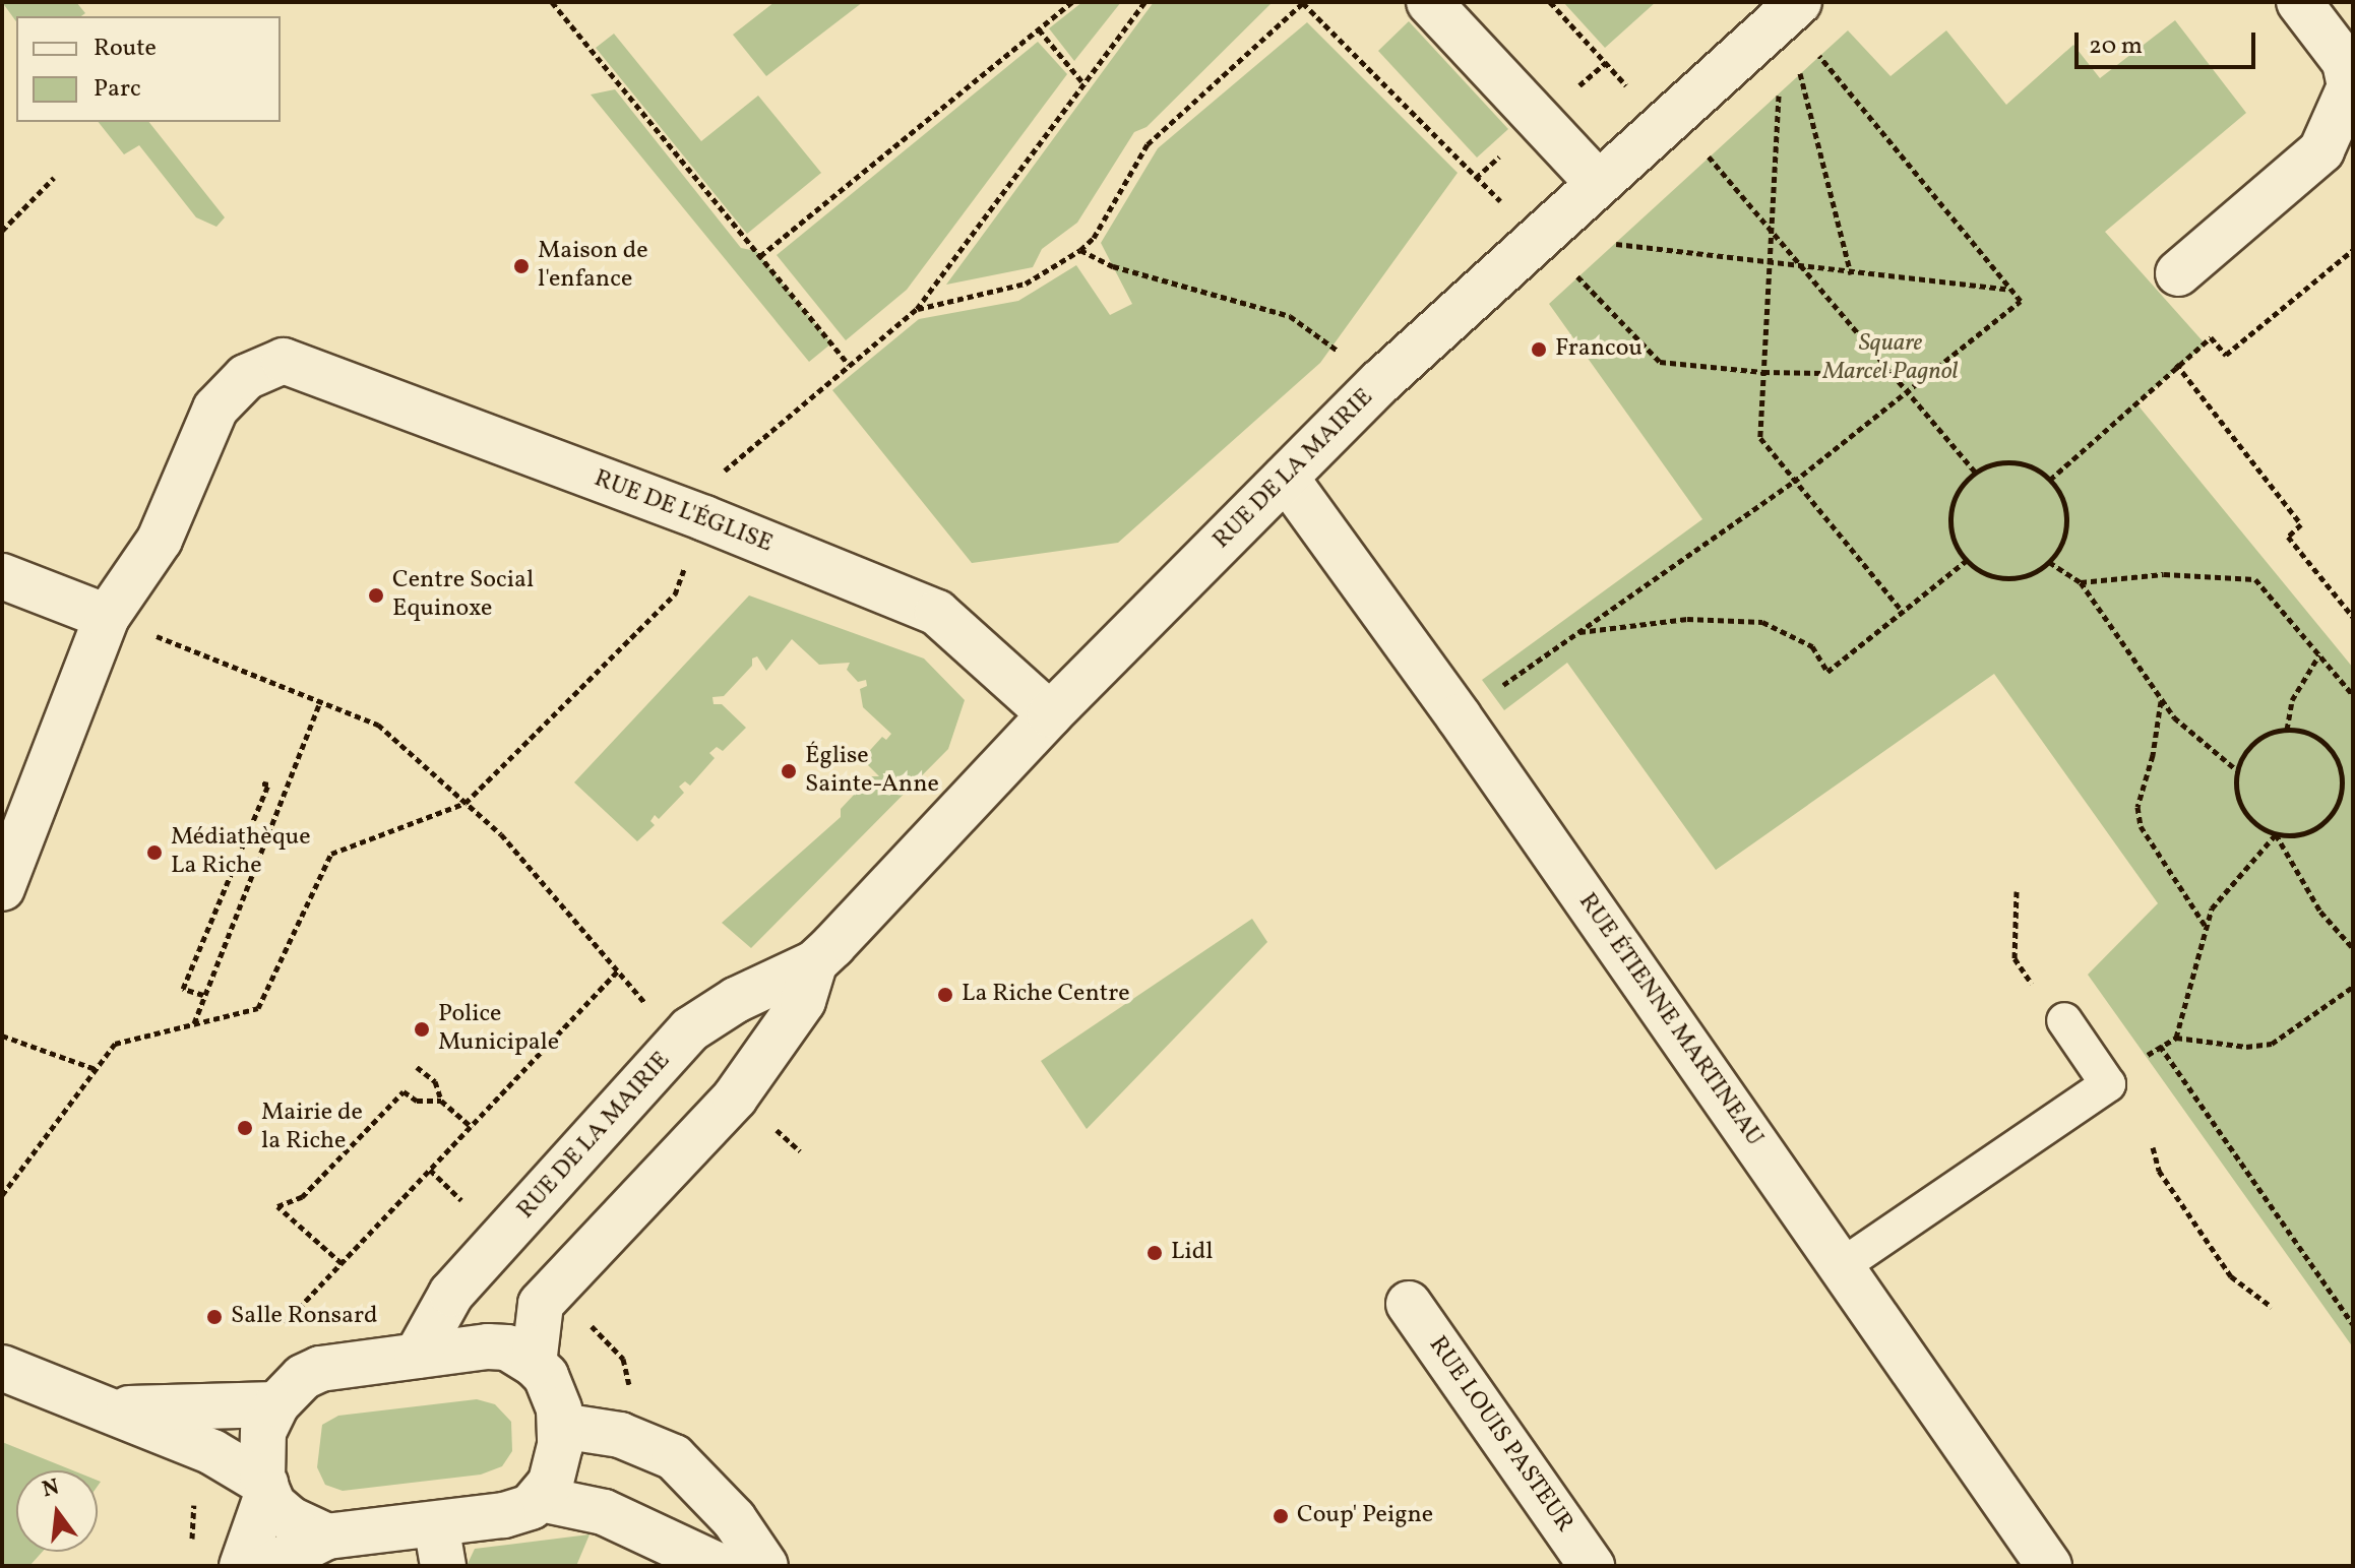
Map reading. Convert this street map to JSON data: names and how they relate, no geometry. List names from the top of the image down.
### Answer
{
  "streets": {
    "street": [
      "RUE DE LA MAIRIE",
      "RUE DE L'ÉGLISE",
      "RUE ÉTIENNE MARTINEAU",
      "RUE LOUIS PASTEUR"
    ]
  },
  "crossings": [
    ["RUE DE LA MAIRIE", "RUE DE L'ÉGLISE"],
    ["RUE DE LA MAIRIE", "RUE ÉTIENNE MARTINEAU"]
  ],
  "parks": ["Square Marcel Pagnol"],
  "places": [
    "Maison de l'enfance",
    "Francou",
    "Centre Social Equinoxe",
    "Église Sainte-Anne",
    "Médiathèque La Riche",
    "La Riche Centre",
    "Police Municipale",
    "Mairie de la Riche",
    "Lidl",
    "Salle Ronsard",
    "Coup' Peigne"
  ],
  "legend": ["Route", "Parc"],
  "scale_bar": "20 m",
  "north": "top"
}
